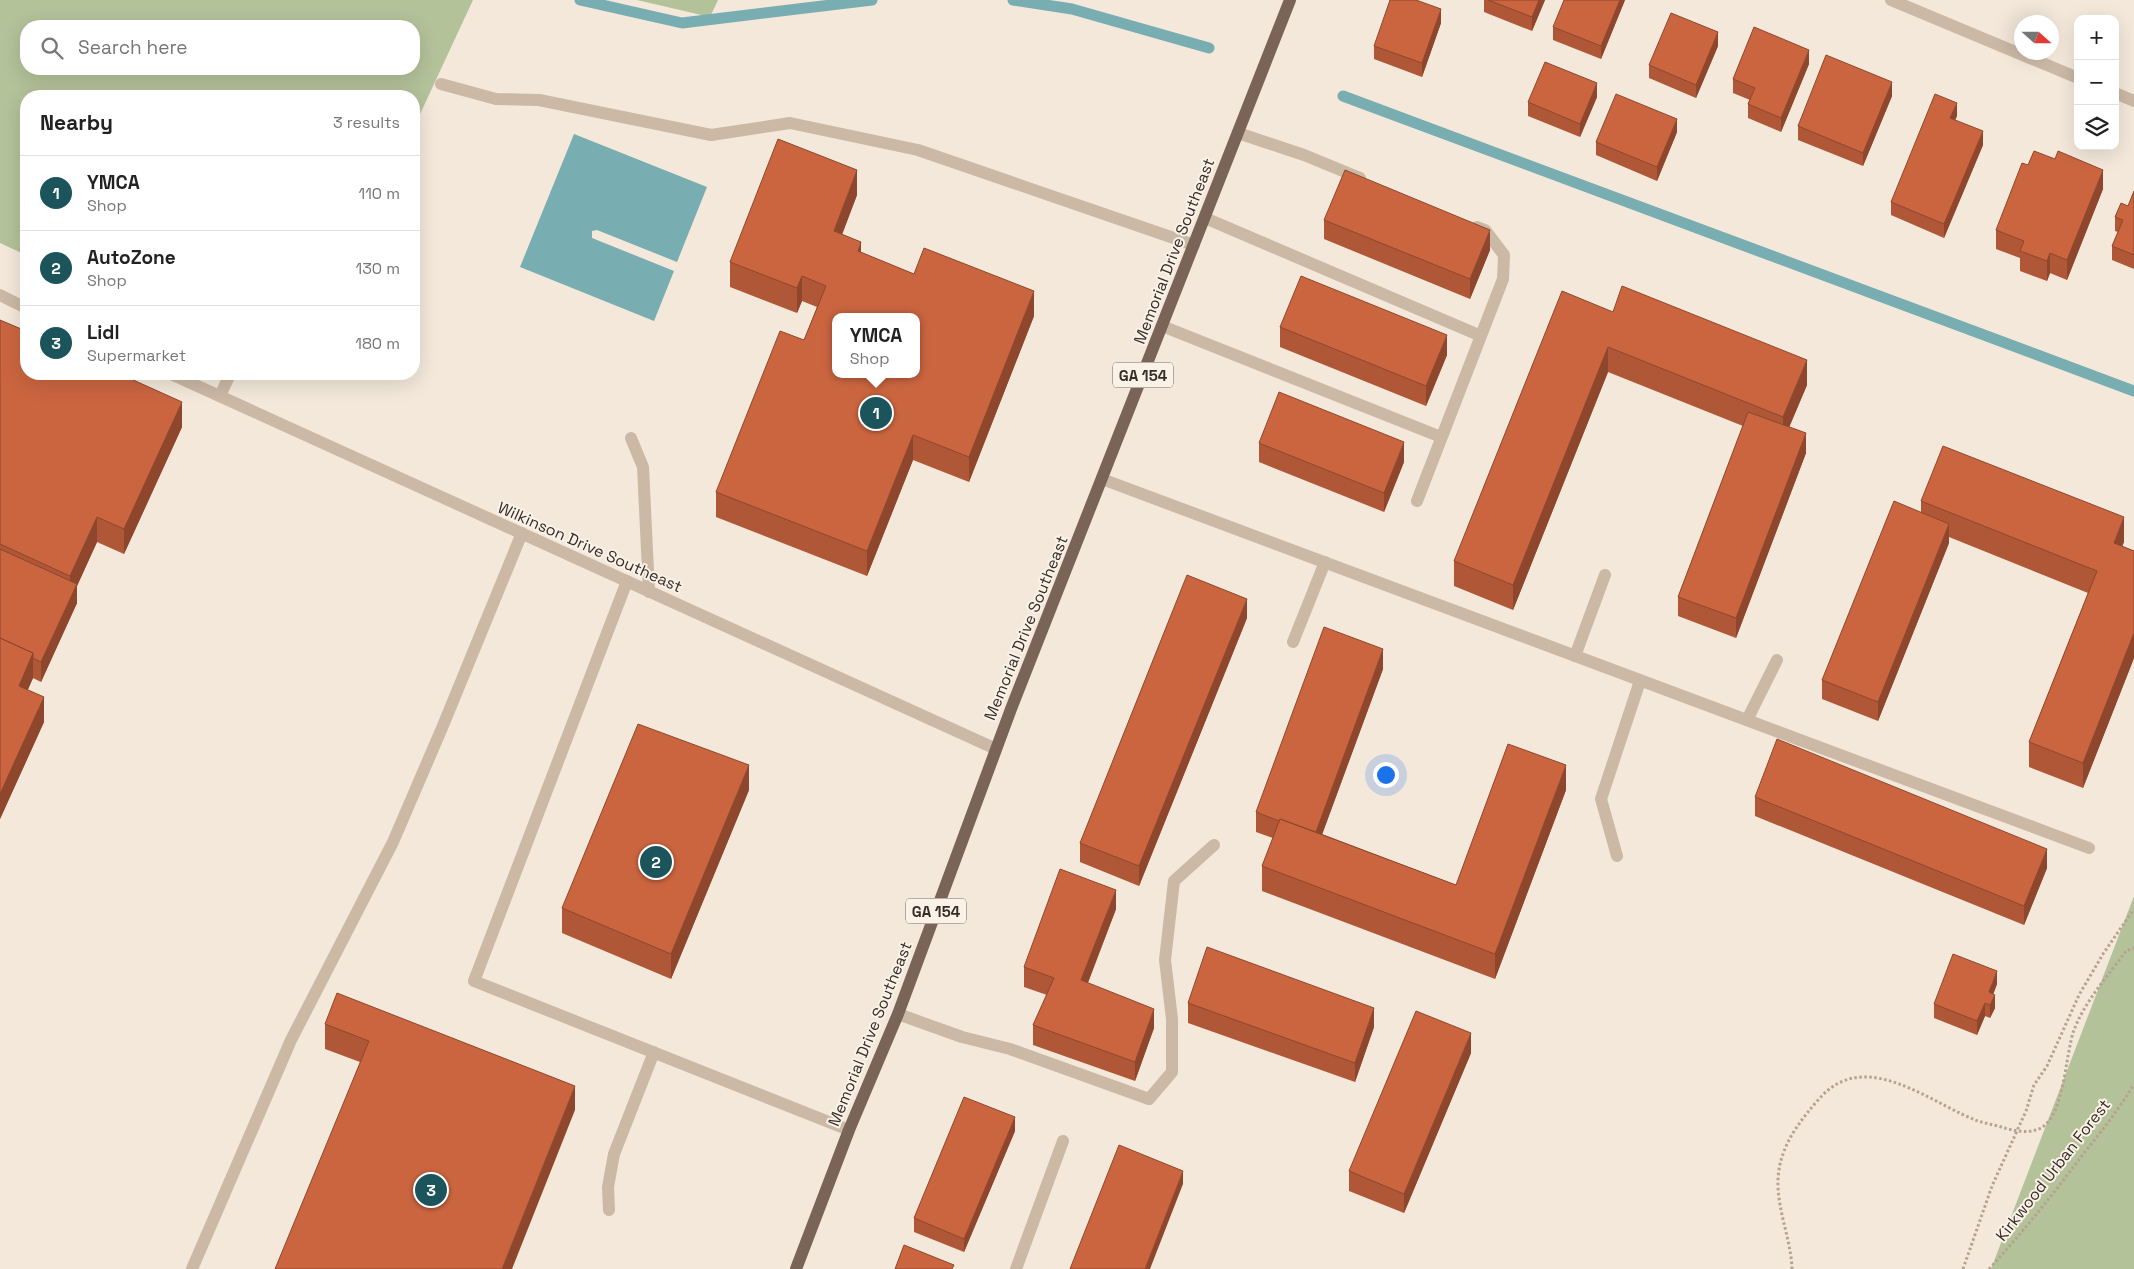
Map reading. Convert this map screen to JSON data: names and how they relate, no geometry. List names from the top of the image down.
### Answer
{
  "streets": {
    "main road": ["Memorial Drive Southeast", "GA 154"],
    "street": ["Wilkinson Drive Southeast"],
    "path": ["Kirkwood Urban Forest"]
  },
  "crossings": [
    ["Memorial Drive Southeast", "Wilkinson Drive Southeast"]
  ],
  "north": "right",
  "page": {
    "map_buttons": ["+", "−"],
    "search": "Search here",
    "heading": ["Nearby", "3 results"],
    "list": [
      {
        "mark": "1",
        "name": "YMCA",
        "note": "Shop",
        "value": "110 m"
      },
      {
        "mark": "2",
        "name": "AutoZone",
        "note": "Shop",
        "value": "130 m"
      },
      {
        "mark": "3",
        "name": "Lidl",
        "note": "Supermarket",
        "value": "180 m"
      }
    ],
    "popup": ["YMCA", "Shop"],
    "pins": ["1", "2", "3"]
  }
}
